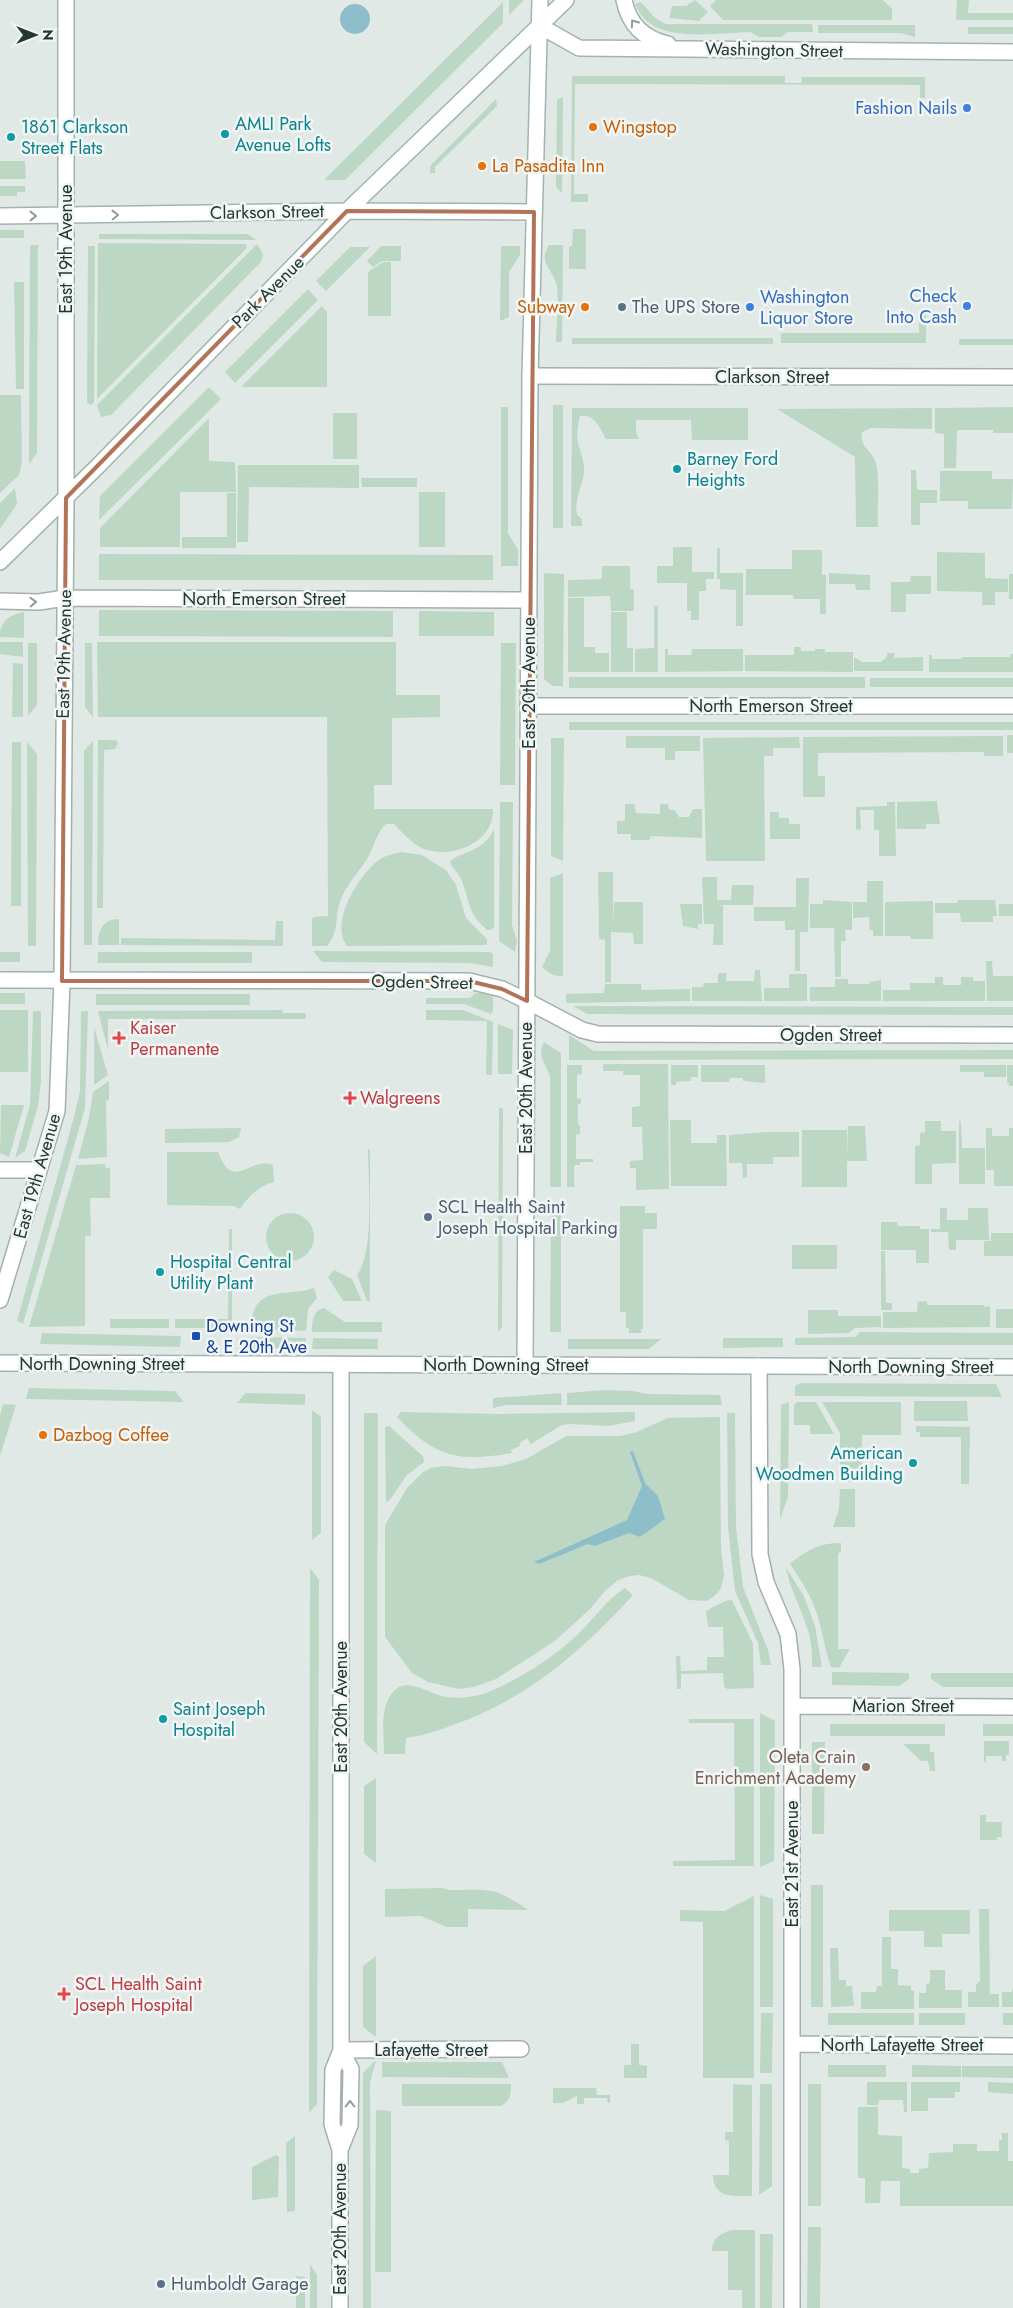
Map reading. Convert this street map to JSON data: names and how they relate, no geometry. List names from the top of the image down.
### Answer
{
  "streets": {
    "street": [
      "Washington Street",
      "Clarkson Street",
      "East 19th Avenue",
      "Park Avenue",
      "North Emerson Street",
      "East 20th Avenue",
      "Ogden Street",
      "North Downing Street",
      "Marion Street",
      "East 21st Avenue",
      "North Lafayette Street",
      "Lafayette Street"
    ]
  },
  "crossings": [
    ["Washington Street", "Park Avenue"],
    ["Washington Street", "East 20th Avenue"],
    ["Clarkson Street", "East 19th Avenue"],
    ["Clarkson Street", "Park Avenue"],
    ["Clarkson Street", "East 20th Avenue"],
    ["East 19th Avenue", "Park Avenue"],
    ["East 19th Avenue", "North Emerson Street"],
    ["East 19th Avenue", "Ogden Street"],
    ["Park Avenue", "East 20th Avenue"],
    ["North Emerson Street", "East 20th Avenue"],
    ["East 20th Avenue", "Ogden Street"],
    ["East 20th Avenue", "North Downing Street"],
    ["East 20th Avenue", "Lafayette Street"],
    ["North Downing Street", "East 21st Avenue"],
    ["Marion Street", "East 21st Avenue"],
    ["East 21st Avenue", "North Lafayette Street"]
  ],
  "places": {
    "other": [
      "Fashion Nails",
      "Wingstop",
      "AMLI Park Avenue Lofts",
      "1861 Clarkson Street Flats",
      "La Pasadita Inn",
      "Check Into Cash",
      "Subway",
      "The UPS Store",
      "Washington Liquor Store",
      "Barney Ford Heights",
      "SCL Health Saint Joseph Hospital Parking",
      "Hospital Central Utility Plant",
      "Dazbog Coffee",
      "American Woodmen Building",
      "Saint Joseph Hospital",
      "Oleta Crain Enrichment Academy",
      "Humboldt Garage"
    ],
    "health": ["Kaiser Permanente", "Walgreens", "SCL Health Saint Joseph Hospital"],
    "transit": ["Downing St & E 20th Ave"]
  },
  "north": "right"
}
